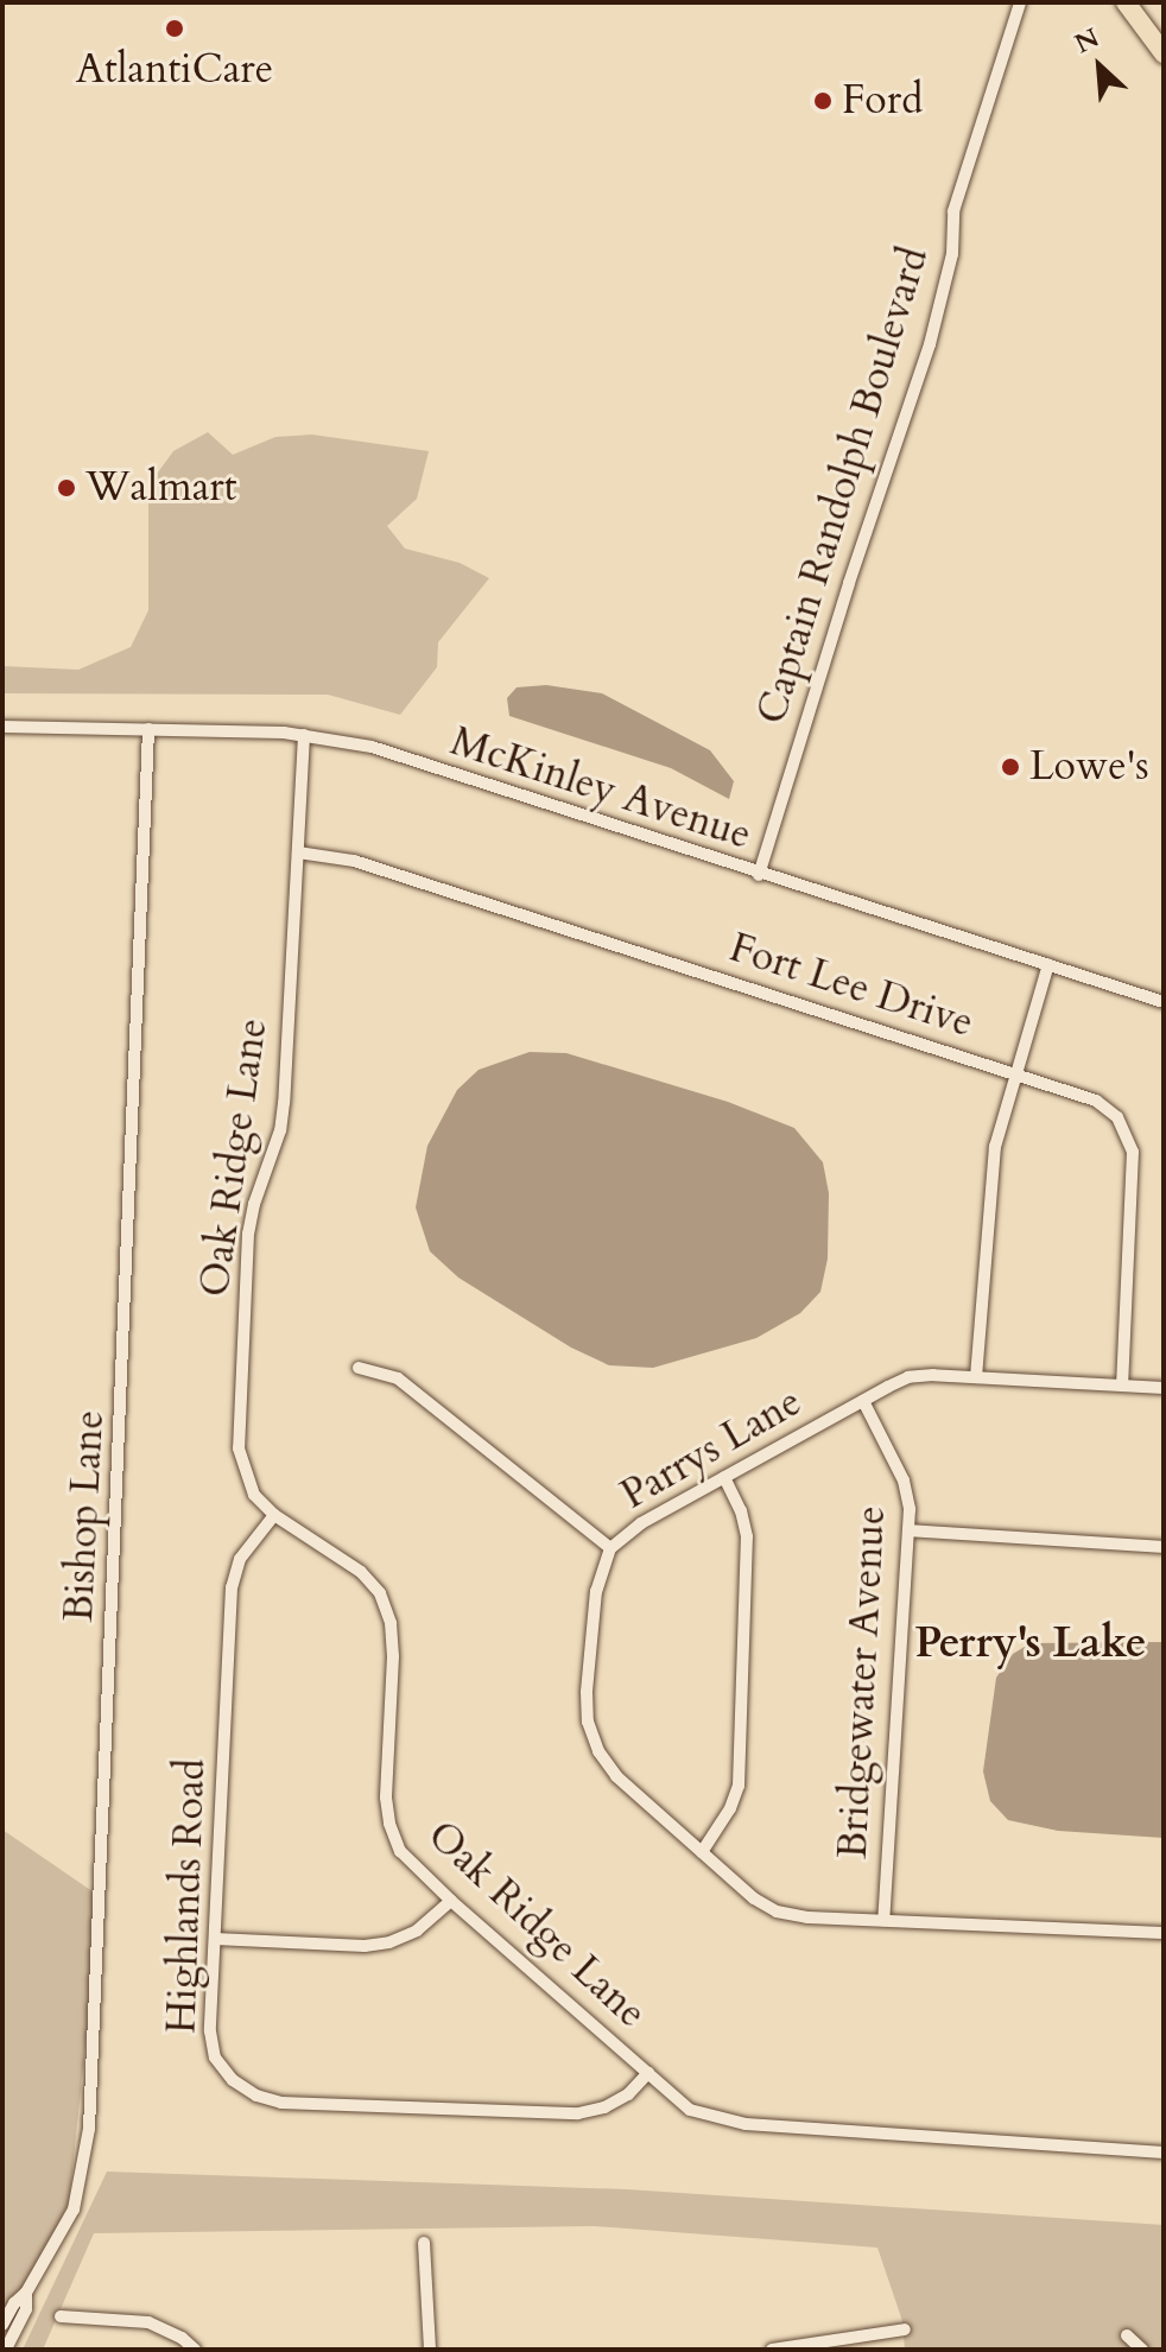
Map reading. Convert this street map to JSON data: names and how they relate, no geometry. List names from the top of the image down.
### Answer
{
  "streets": {
    "street": [
      "Captain Randolph Boulevard",
      "McKinley Avenue",
      "Fort Lee Drive",
      "Oak Ridge Lane",
      "Parrys Lane",
      "Bishop Lane",
      "Bridgewater Avenue",
      "Highlands Road"
    ]
  },
  "crossings": [
    ["Captain Randolph Boulevard", "McKinley Avenue"],
    ["McKinley Avenue", "Oak Ridge Lane"],
    ["McKinley Avenue", "Bishop Lane"],
    ["Fort Lee Drive", "Oak Ridge Lane"],
    ["Fort Lee Drive", "Parrys Lane"],
    ["Oak Ridge Lane", "Highlands Road"],
    ["Parrys Lane", "Bridgewater Avenue"]
  ],
  "districts": ["Perry's Lake"],
  "places": [
    "AtlantiCare",
    "Ford",
    "Walmart",
    "Lowe's"
  ],
  "north": "top left"
}
